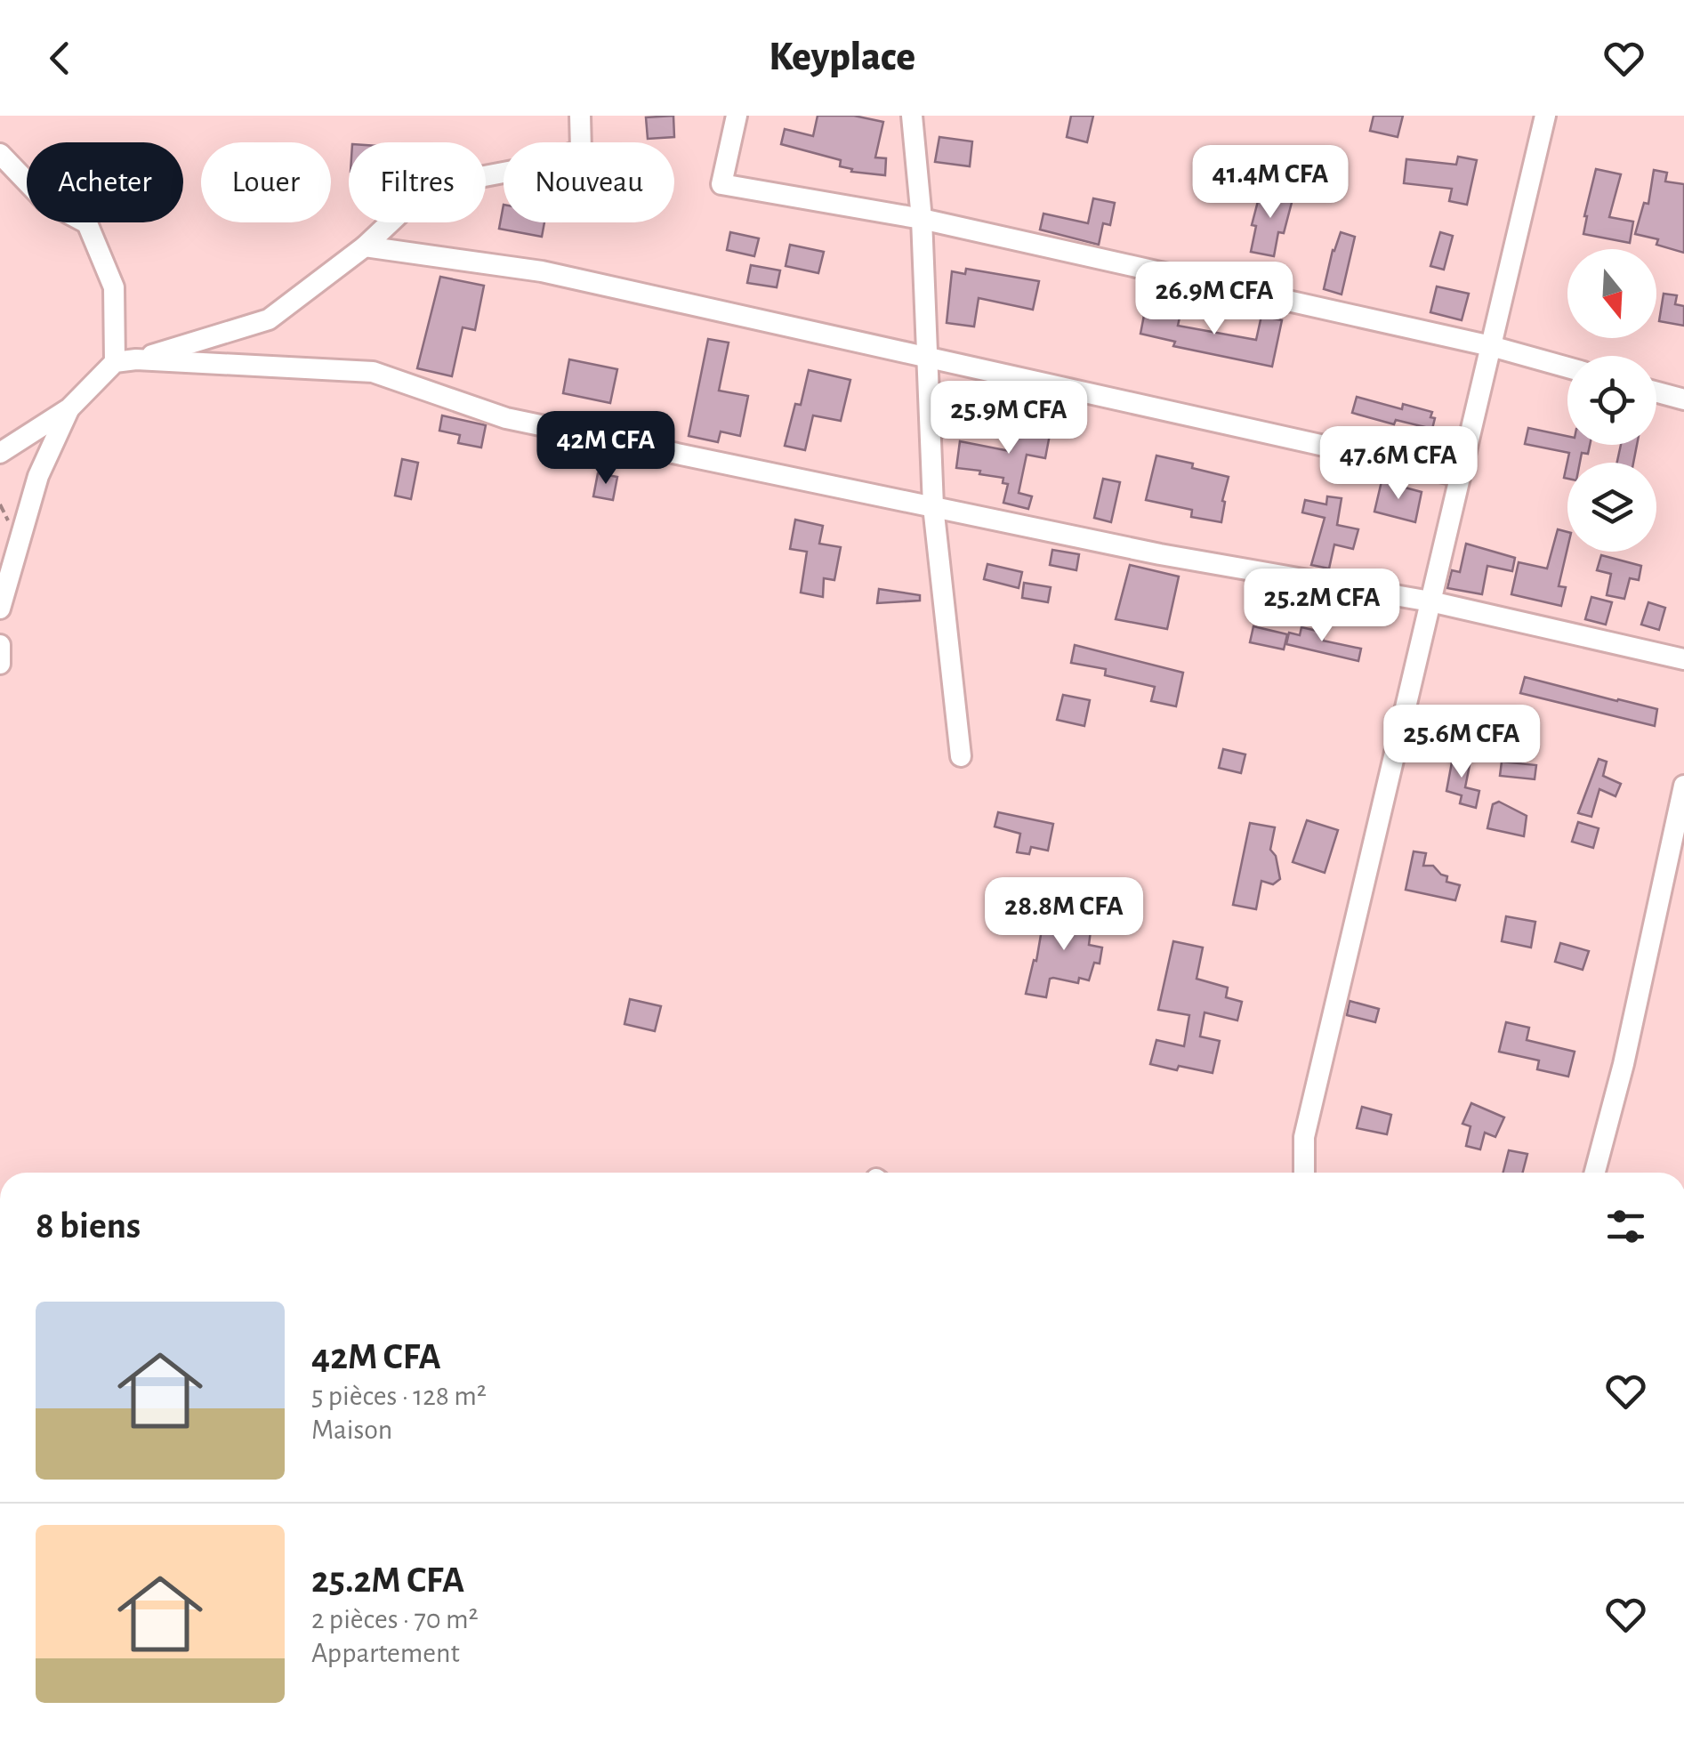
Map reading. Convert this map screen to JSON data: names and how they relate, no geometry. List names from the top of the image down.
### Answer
{
  "north": "bottom",
  "page": {
    "header": "Keyplace",
    "chip": [
      "Acheter",
      "Louer",
      "Filtres",
      "Nouveau"
    ],
    "price": [
      "41.4M CFA",
      "26.9M CFA",
      "25.9M CFA",
      "42M CFA",
      "47.6M CFA",
      "25.2M CFA",
      "25.6M CFA",
      "28.8M CFA"
    ],
    "heading": "8 biens",
    "list": [
      {
        "name": "42M CFA",
        "note": "5 pièces · 128 m² · Maison"
      },
      {
        "name": "25.2M CFA",
        "note": "2 pièces · 70 m² · Appartement"
      }
    ]
  }
}
